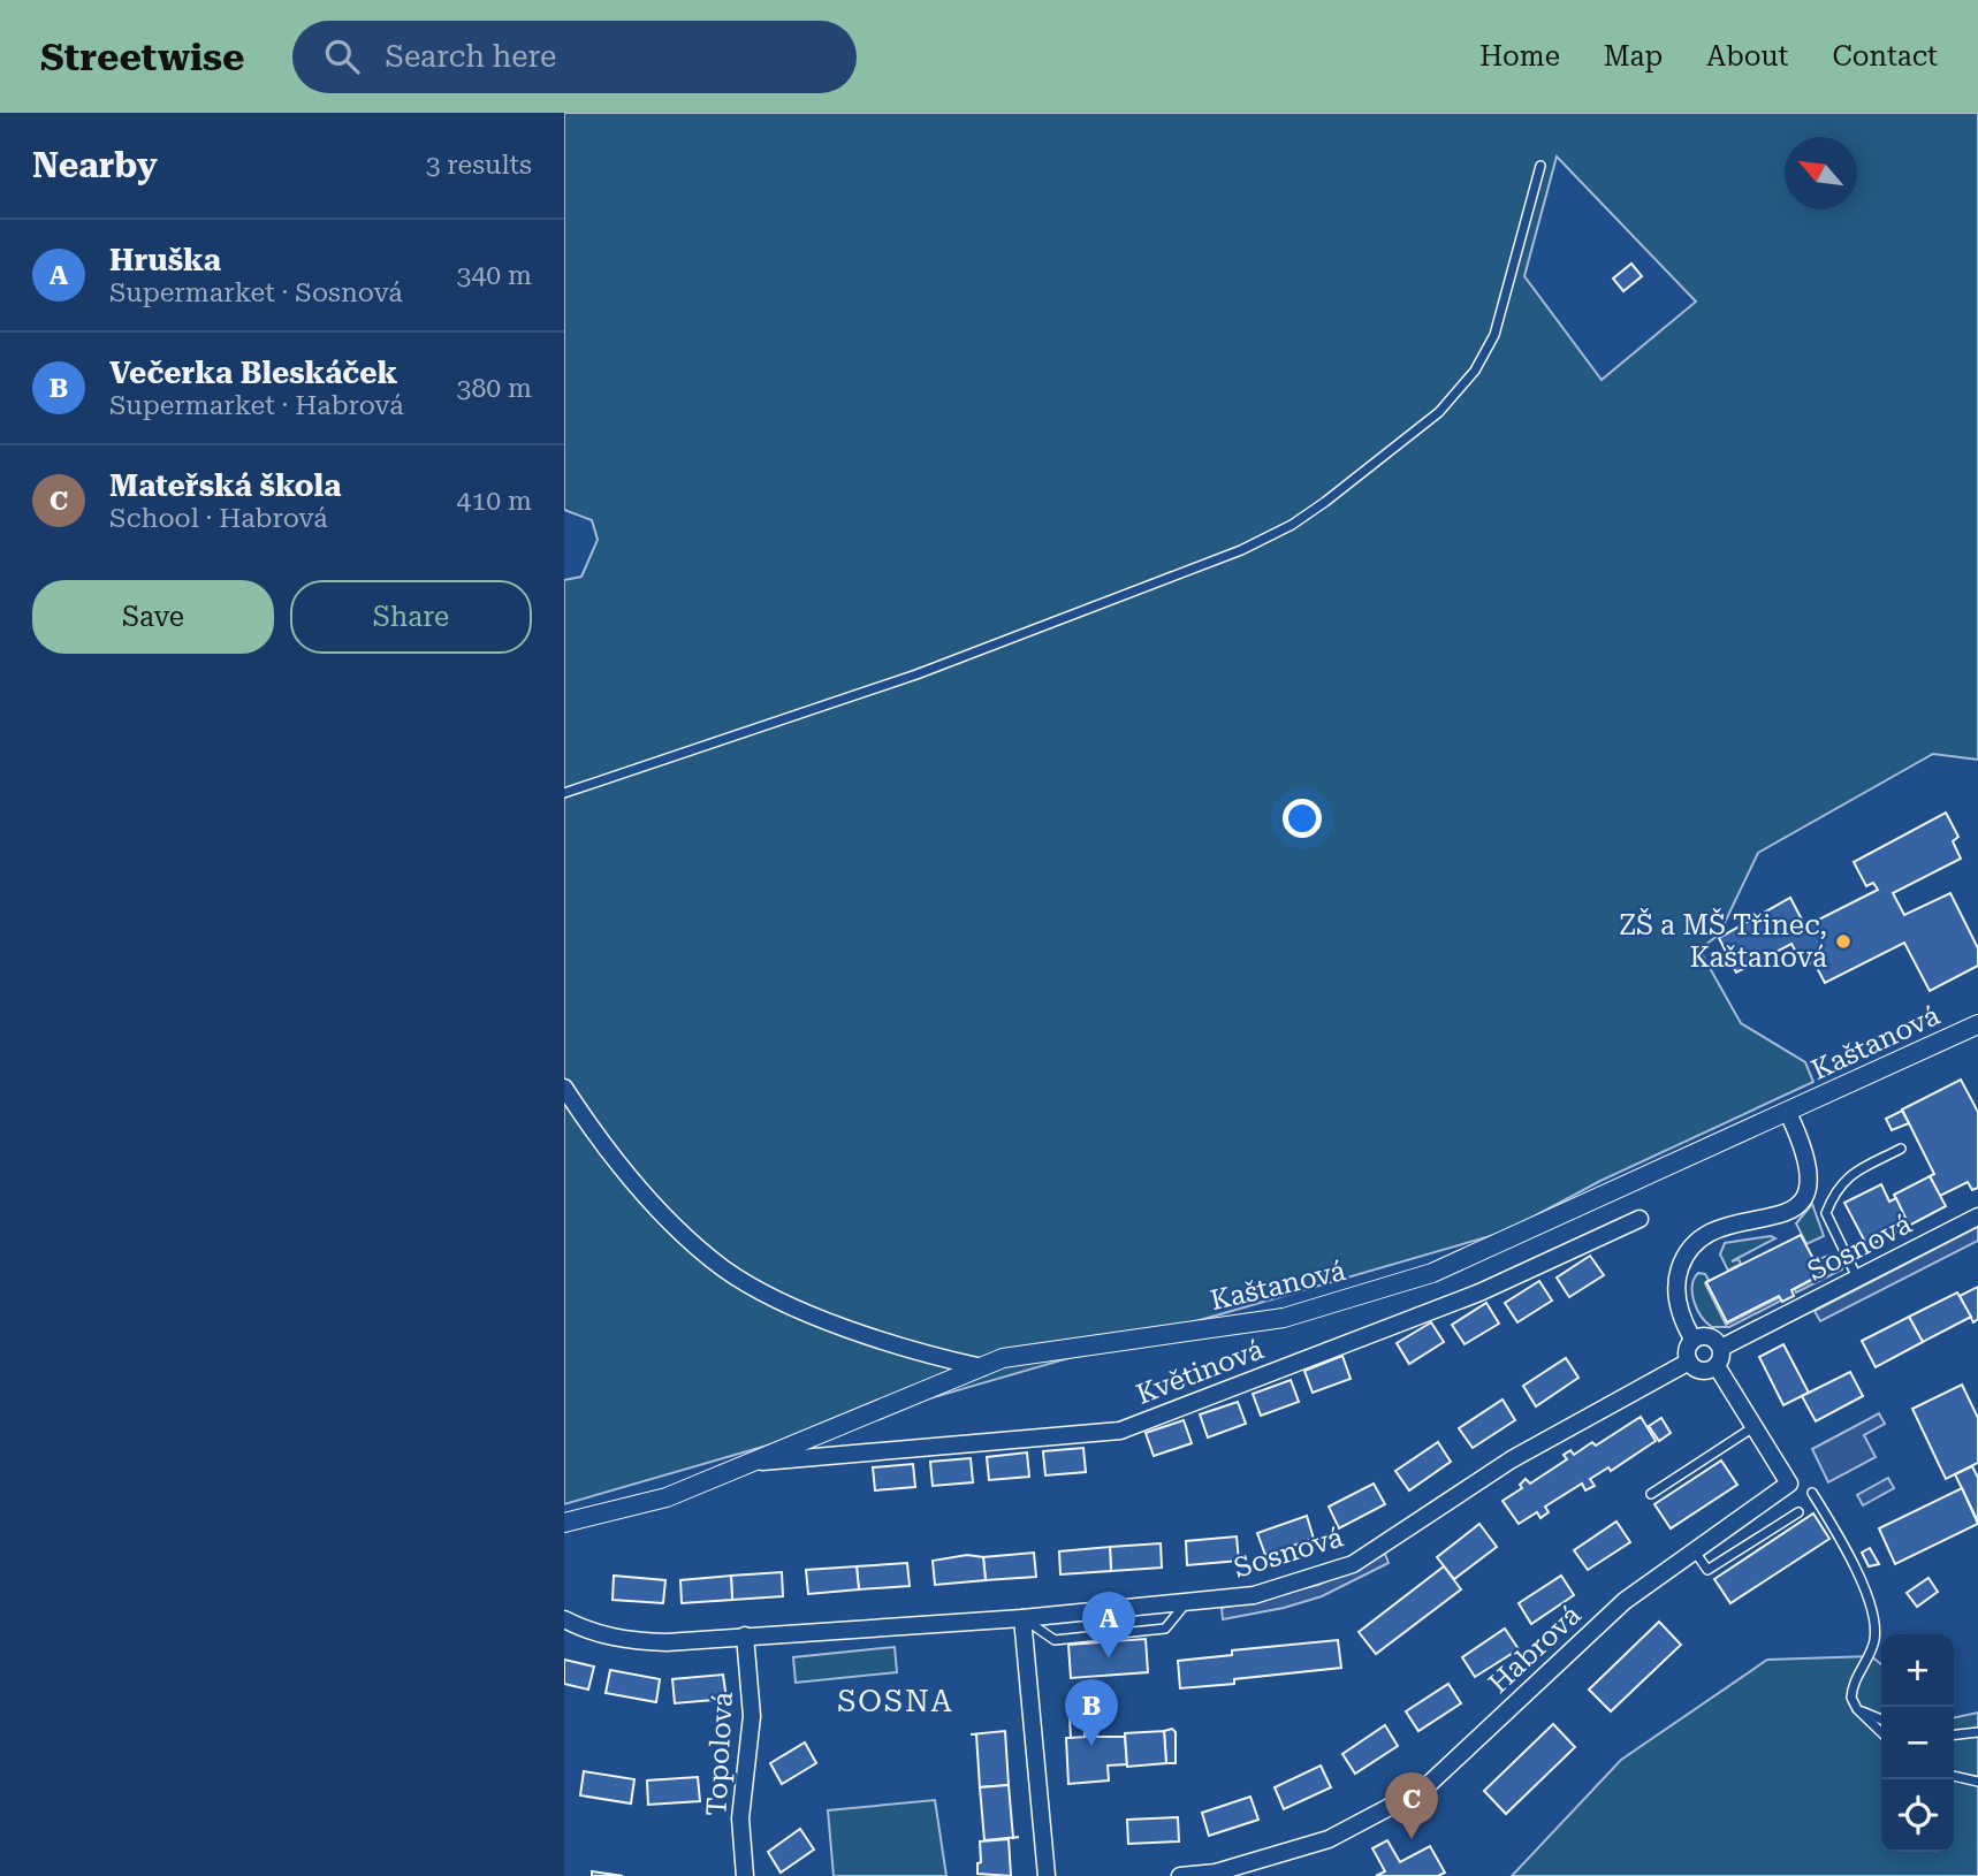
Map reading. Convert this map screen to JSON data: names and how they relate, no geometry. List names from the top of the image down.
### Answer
{
  "streets": {
    "street": [
      "Kaštanová",
      "Sosnová",
      "Květinová",
      "Habrová",
      "Topolová"
    ]
  },
  "crossings": [
    ["Kaštanová", "Květinová"],
    ["Sosnová", "Habrová"],
    ["Sosnová", "Topolová"]
  ],
  "districts": ["SOSNA"],
  "places": ["ZŠ a MŠ Třinec, Kaštanová"],
  "north": "top left",
  "page": {
    "header": "Streetwise",
    "search": "Search here",
    "nav": [
      "Home",
      "Map",
      "About",
      "Contact"
    ],
    "heading": ["Nearby", "3 results"],
    "list": [
      {
        "mark": "A",
        "name": "Hruška",
        "note": "Supermarket · Sosnová",
        "value": "340 m"
      },
      {
        "mark": "B",
        "name": "Večerka Bleskáček",
        "note": "Supermarket · Habrová",
        "value": "380 m"
      },
      {
        "mark": "C",
        "name": "Mateřská škola",
        "note": "School · Habrová",
        "value": "410 m"
      }
    ],
    "buttons": ["Save", "Share"],
    "pins": ["A", "B", "C"],
    "map_buttons": ["+", "−"]
  }
}
